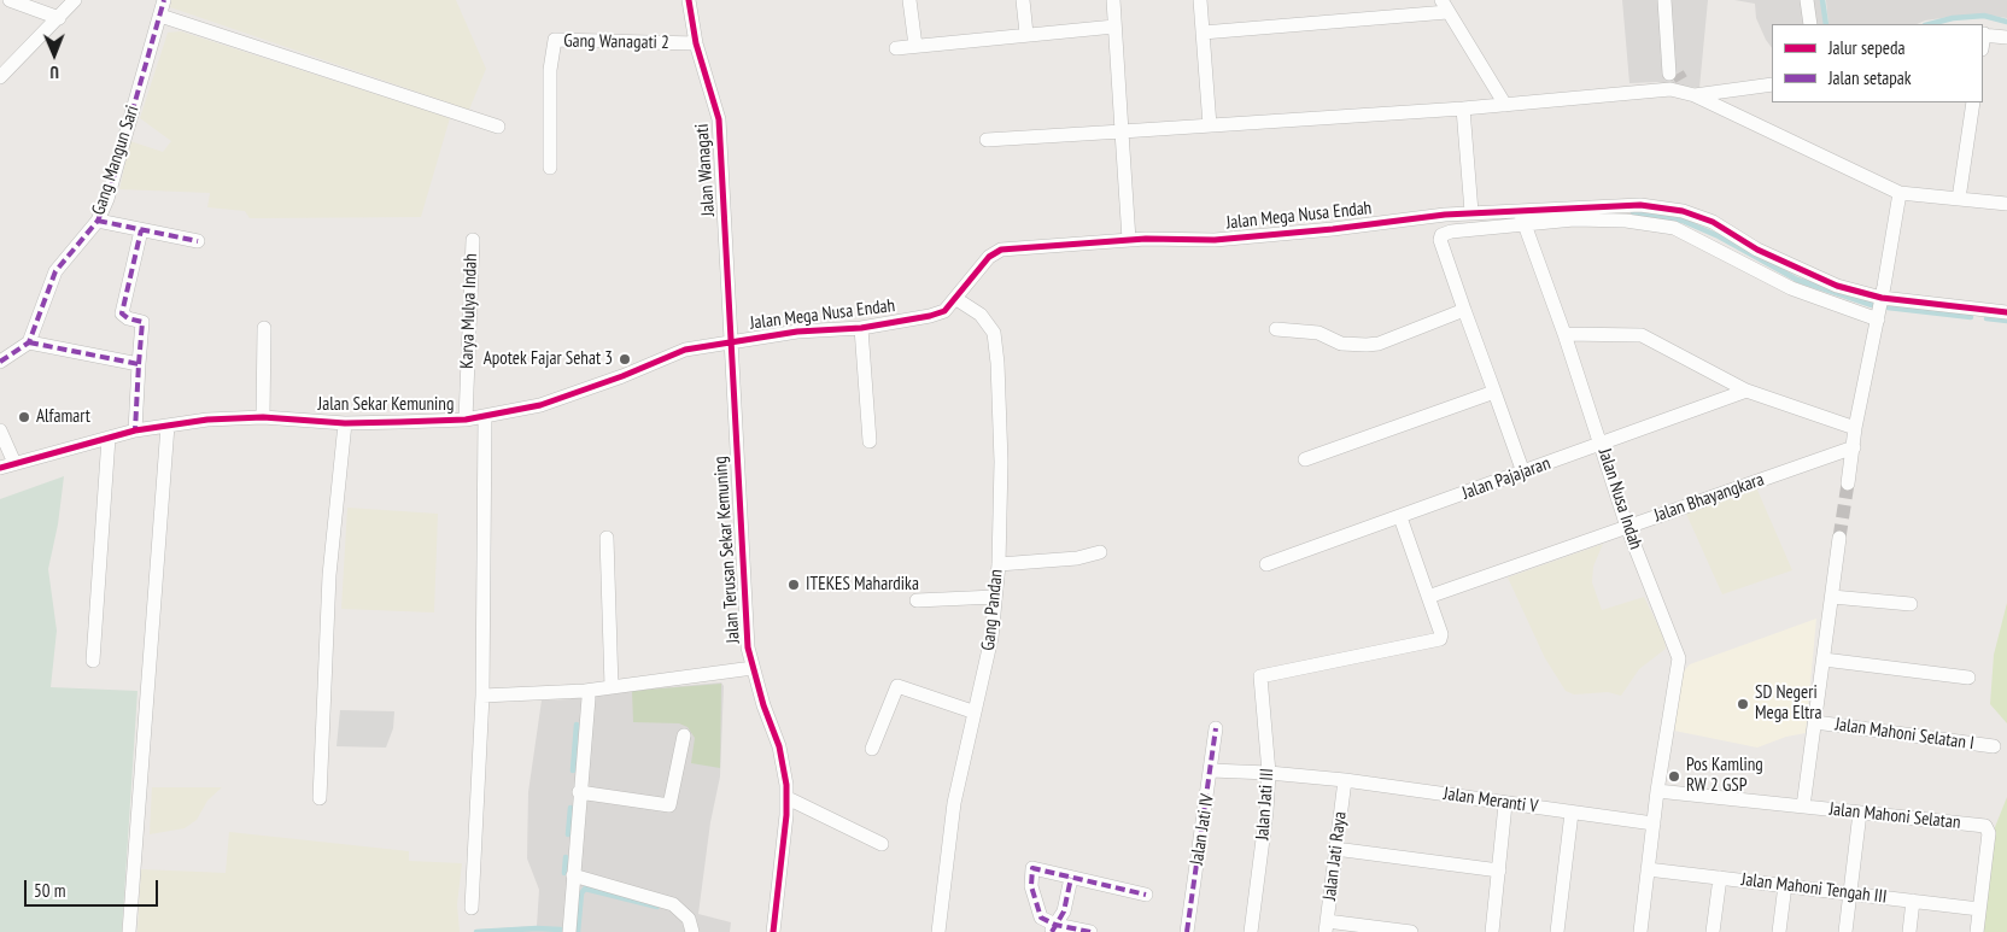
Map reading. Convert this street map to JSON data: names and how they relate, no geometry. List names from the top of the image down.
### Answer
{
  "streets": {
    "street": [
      "Gang Wanagati 2",
      "Gang Mangun Sari",
      "Jalan Wanagati",
      "Jalan Mega Nusa Endah",
      "Karya Mulya Indah",
      "Jalan Sekar Kemuning",
      "Jalan Pajajaran",
      "Jalan Bhayangkara",
      "Jalan Nusa Indah",
      "Jalan Terusan Sekar Kemuning",
      "Gang Pandan",
      "Jalan Mahoni Selatan I",
      "Jalan Meranti V",
      "Jalan Jati III",
      "Jalan Mahoni Selatan",
      "Jalan Jati IV",
      "Jalan Jati Raya",
      "Jalan Mahoni Tengah III"
    ]
  },
  "crossings": [
    ["Gang Wanagati 2", "Jalan Wanagati"],
    ["Jalan Wanagati", "Jalan Mega Nusa Endah"],
    ["Jalan Wanagati", "Jalan Sekar Kemuning"],
    ["Jalan Wanagati", "Jalan Terusan Sekar Kemuning"],
    ["Jalan Mega Nusa Endah", "Jalan Sekar Kemuning"],
    ["Jalan Mega Nusa Endah", "Jalan Nusa Indah"],
    ["Jalan Mega Nusa Endah", "Jalan Terusan Sekar Kemuning"],
    ["Jalan Mega Nusa Endah", "Gang Pandan"],
    ["Karya Mulya Indah", "Jalan Sekar Kemuning"],
    ["Jalan Sekar Kemuning", "Jalan Terusan Sekar Kemuning"],
    ["Jalan Pajajaran", "Jalan Nusa Indah"],
    ["Jalan Bhayangkara", "Jalan Nusa Indah"],
    ["Jalan Bhayangkara", "Jalan Jati III"],
    ["Jalan Nusa Indah", "Jalan Meranti V"],
    ["Jalan Nusa Indah", "Jalan Mahoni Selatan"],
    ["Jalan Nusa Indah", "Jalan Mahoni Tengah III"],
    ["Jalan Mahoni Selatan I", "Jalan Mahoni Selatan"],
    ["Jalan Meranti V", "Jalan Jati III"],
    ["Jalan Meranti V", "Jalan Jati IV"],
    ["Jalan Meranti V", "Jalan Jati Raya"],
    ["Jalan Mahoni Selatan", "Jalan Mahoni Tengah III"]
  ],
  "places": [
    "Apotek Fajar Sehat 3",
    "Alfamart",
    "ITEKES Mahardika",
    "SD Negeri Mega Eltra",
    "Pos Kamling RW 2 GSP"
  ],
  "legend": ["Jalur sepeda", "Jalan setapak"],
  "scale_bar": "50 m",
  "north": "bottom"
}
